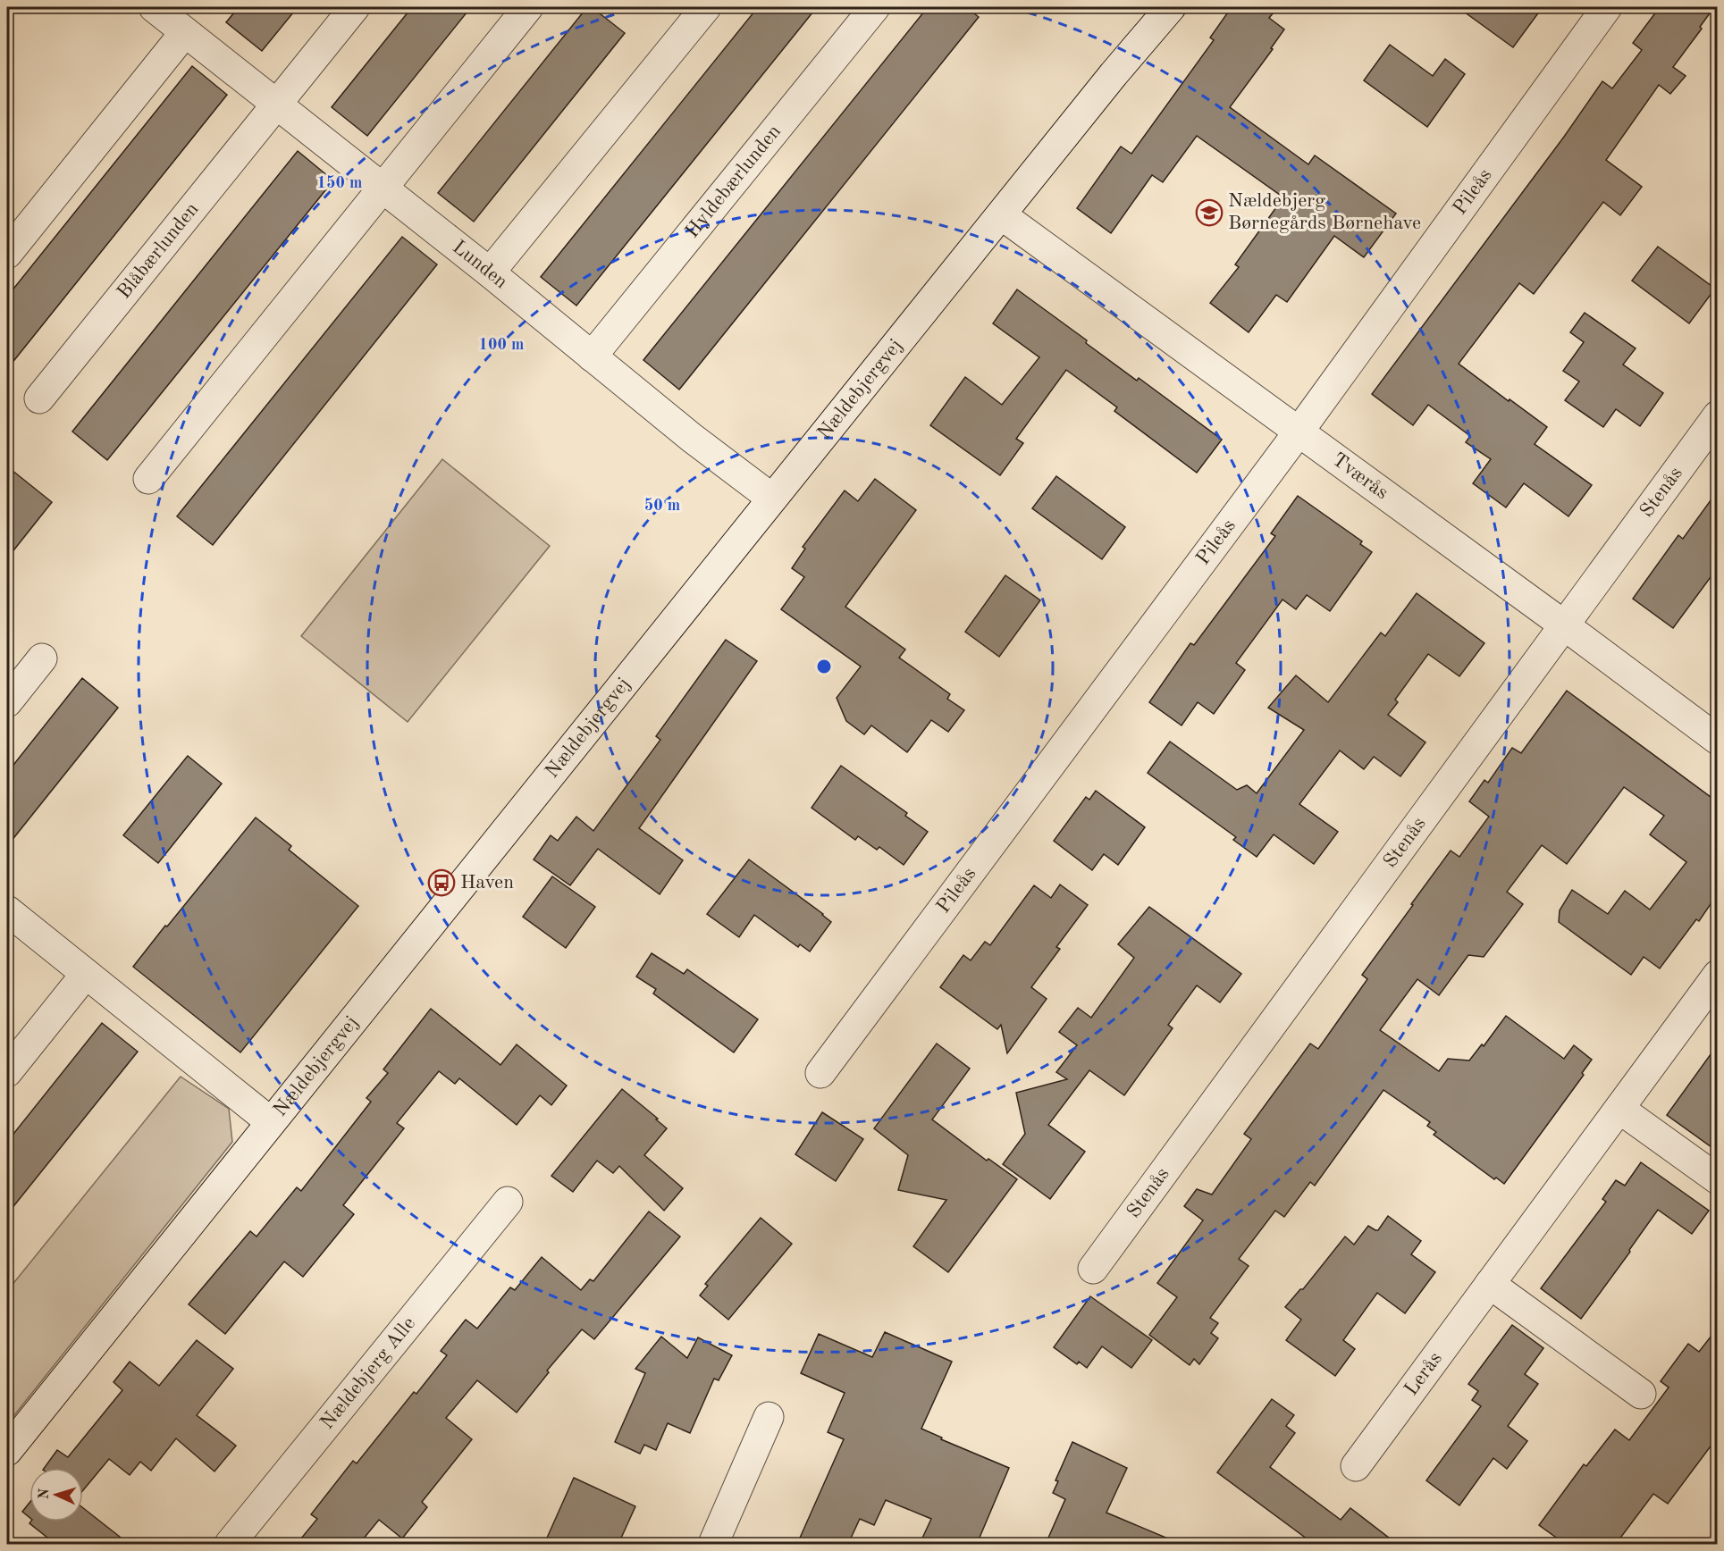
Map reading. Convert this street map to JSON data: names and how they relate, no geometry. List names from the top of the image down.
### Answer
{
  "streets": {
    "street": [
      "Hyldebærlunden",
      "Pileås",
      "Blåbærlunden",
      "Lunden",
      "Nældebjergvej",
      "Tværås",
      "Stenås",
      "Nældebjerg Alle",
      "Lerås"
    ]
  },
  "crossings": [
    ["Hyldebærlunden", "Lunden"],
    ["Pileås", "Tværås"],
    ["Blåbærlunden", "Lunden"],
    ["Lunden", "Nældebjergvej"],
    ["Nældebjergvej", "Tværås"],
    ["Tværås", "Stenås"]
  ],
  "places": {
    "school or university": ["Nældebjerg Børnegårds Børnehave"],
    "bus stop": ["Haven"]
  },
  "north": "left",
  "rings": ["150 m", "100 m", "50 m"]
}
